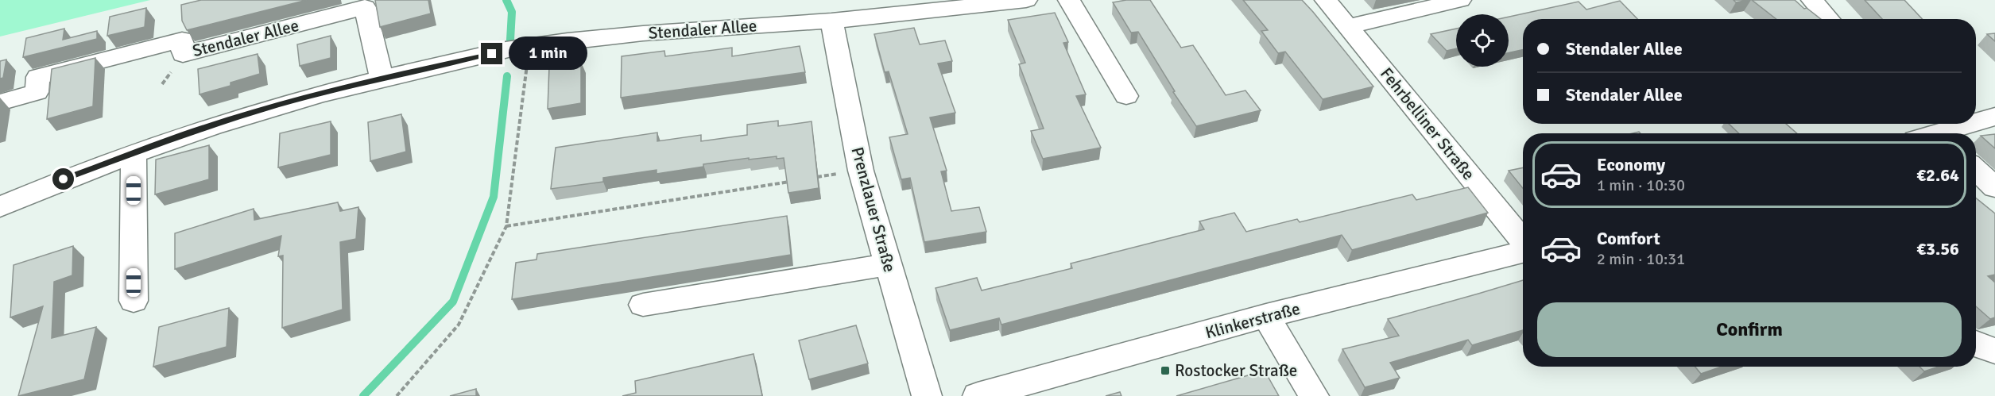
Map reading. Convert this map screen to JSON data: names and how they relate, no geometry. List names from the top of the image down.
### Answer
{
  "streets": {
    "street": [
      "Stendaler Allee",
      "Fehrbelliner Straße",
      "Prenzlauer Straße",
      "Klinkerstraße"
    ]
  },
  "crossings": [
    ["Stendaler Allee", "Prenzlauer Straße"]
  ],
  "places": {
    "transit": ["Rostocker Straße"]
  },
  "page": {
    "banner": ["Stendaler Allee", "Stendaler Allee"],
    "bubble": "1 min",
    "list": [
      {
        "name": "Economy",
        "note": "1 min · 10:30",
        "value": "€2.64"
      },
      {
        "name": "Comfort",
        "note": "2 min · 10:31",
        "value": "€3.56"
      }
    ],
    "buttons": "Confirm"
  }
}
